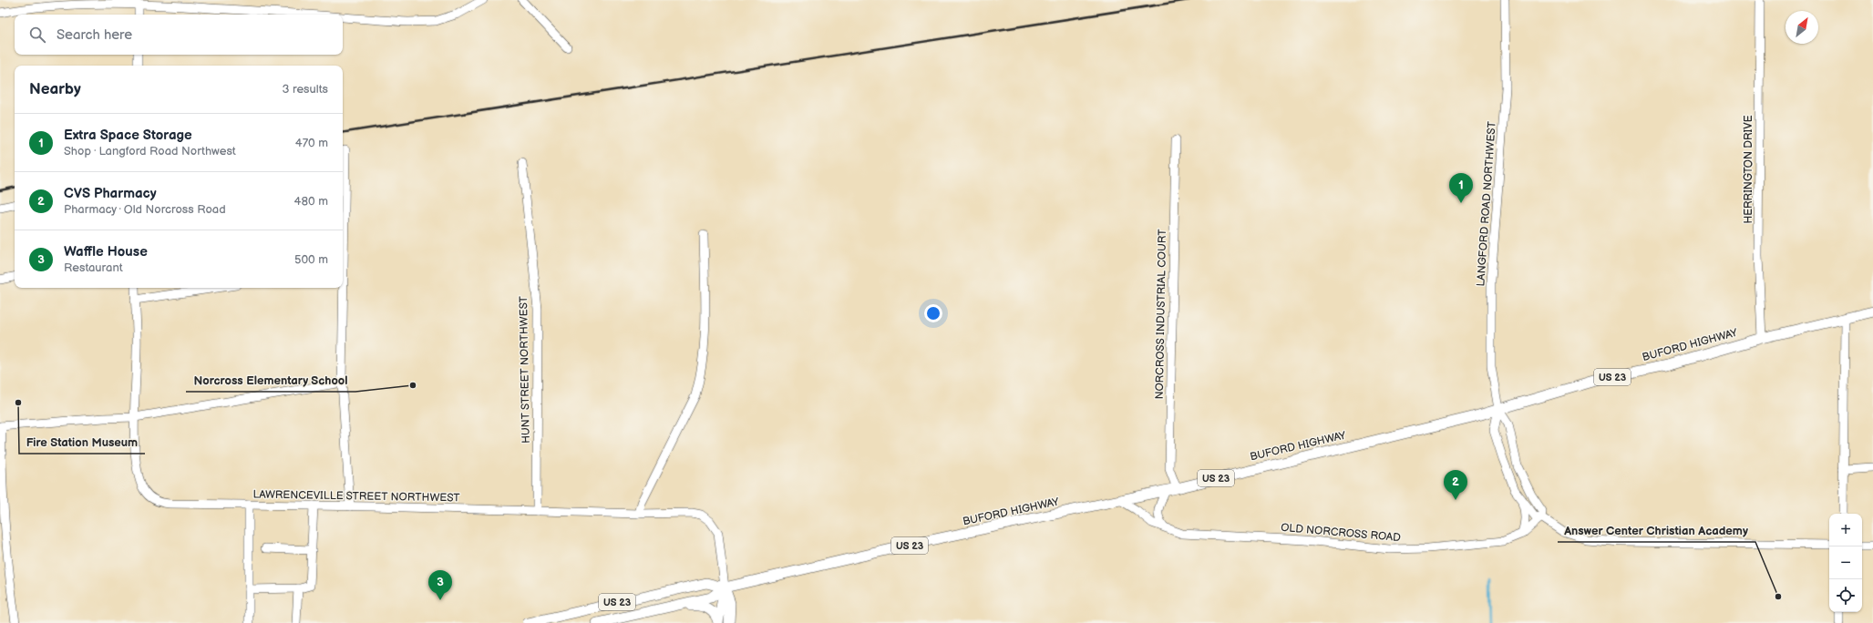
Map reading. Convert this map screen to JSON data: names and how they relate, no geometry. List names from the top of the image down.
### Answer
{
  "streets": {
    "main road": ["BUFORD HIGHWAY", "US 23"],
    "street": [
      "HERRINGTON DRIVE",
      "LANGFORD ROAD NORTHWEST",
      "NORCROSS INDUSTRIAL COURT",
      "HUNT STREET NORTHWEST",
      "LAWRENCEVILLE STREET NORTHWEST",
      "OLD NORCROSS ROAD"
    ]
  },
  "crossings": [
    ["HERRINGTON DRIVE", "BUFORD HIGHWAY"],
    ["LANGFORD ROAD NORTHWEST", "BUFORD HIGHWAY"],
    ["LANGFORD ROAD NORTHWEST", "OLD NORCROSS ROAD"],
    ["NORCROSS INDUSTRIAL COURT", "BUFORD HIGHWAY"],
    ["BUFORD HIGHWAY", "LAWRENCEVILLE STREET NORTHWEST"],
    ["BUFORD HIGHWAY", "OLD NORCROSS ROAD"],
    ["HUNT STREET NORTHWEST", "LAWRENCEVILLE STREET NORTHWEST"]
  ],
  "places": ["Norcross Elementary School", "Fire Station Museum", "Answer Center Christian Academy"],
  "north": "top right",
  "page": {
    "search": "Search here",
    "heading": ["Nearby", "3 results"],
    "list": [
      {
        "mark": "1",
        "name": "Extra Space Storage",
        "note": "Shop · Langford Road Northwest",
        "value": "470 m"
      },
      {
        "mark": "2",
        "name": "CVS Pharmacy",
        "note": "Pharmacy · Old Norcross Road",
        "value": "480 m"
      },
      {
        "mark": "3",
        "name": "Waffle House",
        "note": "Restaurant",
        "value": "500 m"
      }
    ],
    "pins": ["1", "2", "3"],
    "map_buttons": ["+", "−"]
  }
}
